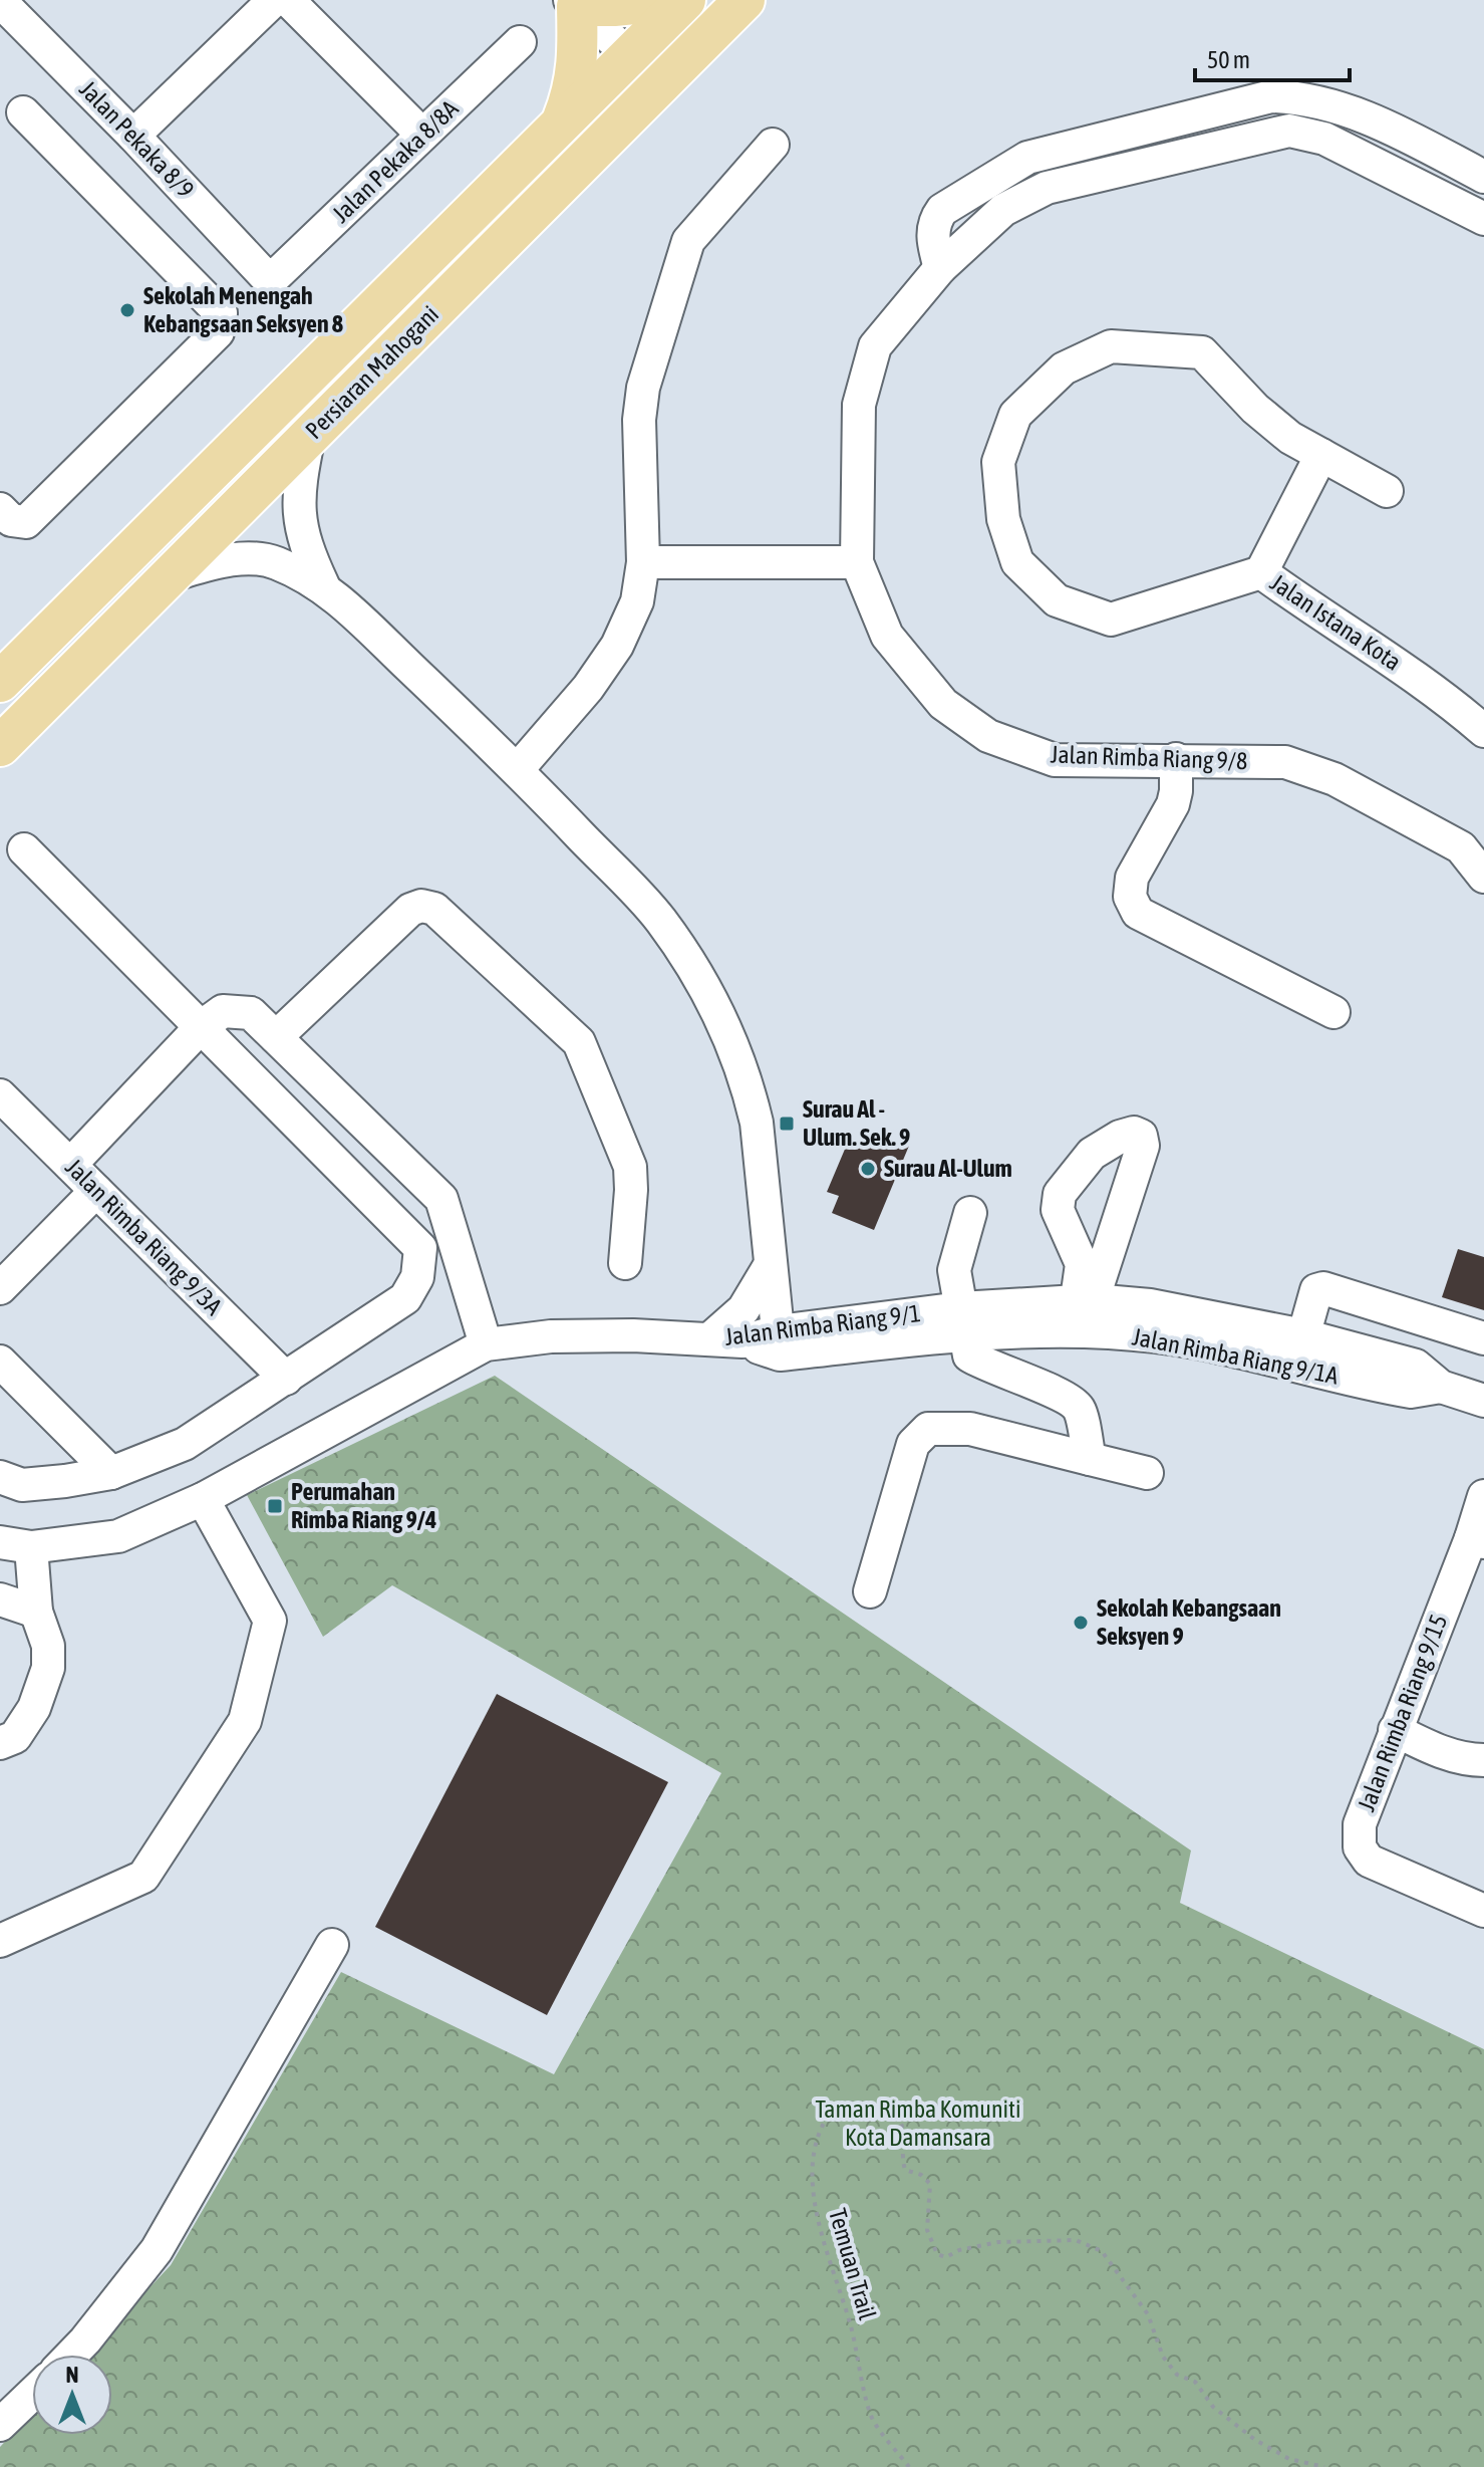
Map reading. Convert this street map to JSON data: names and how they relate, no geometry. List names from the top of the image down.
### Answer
{
  "streets": {
    "main road": ["Persiaran Mahogani"],
    "street": [
      "Jalan Pekaka 8/9",
      "Jalan Pekaka 8/8A",
      "Jalan Istana Kota",
      "Jalan Rimba Riang 9/8",
      "Jalan Rimba Riang 9/3A",
      "Jalan Rimba Riang 9/1",
      "Jalan Rimba Riang 9/1A",
      "Jalan Rimba Riang 9/15"
    ],
    "path": ["Temuan Trail"]
  },
  "crossings": [
    ["Jalan Pekaka 8/9", "Jalan Pekaka 8/8A"],
    ["Jalan Rimba Riang 9/1", "Jalan Rimba Riang 9/1A"]
  ],
  "parks": ["Taman Rimba Komuniti Kota Damansara"],
  "places": {
    "other": ["Sekolah Menengah Kebangsaan Seksyen 8", "Surau Al-Ulum", "Sekolah Kebangsaan Seksyen 9"],
    "transit": ["Surau Al - Ulum. Sek. 9", "Perumahan Rimba Riang 9/4"]
  },
  "scale_bar": "50 m",
  "north": "top"
}
